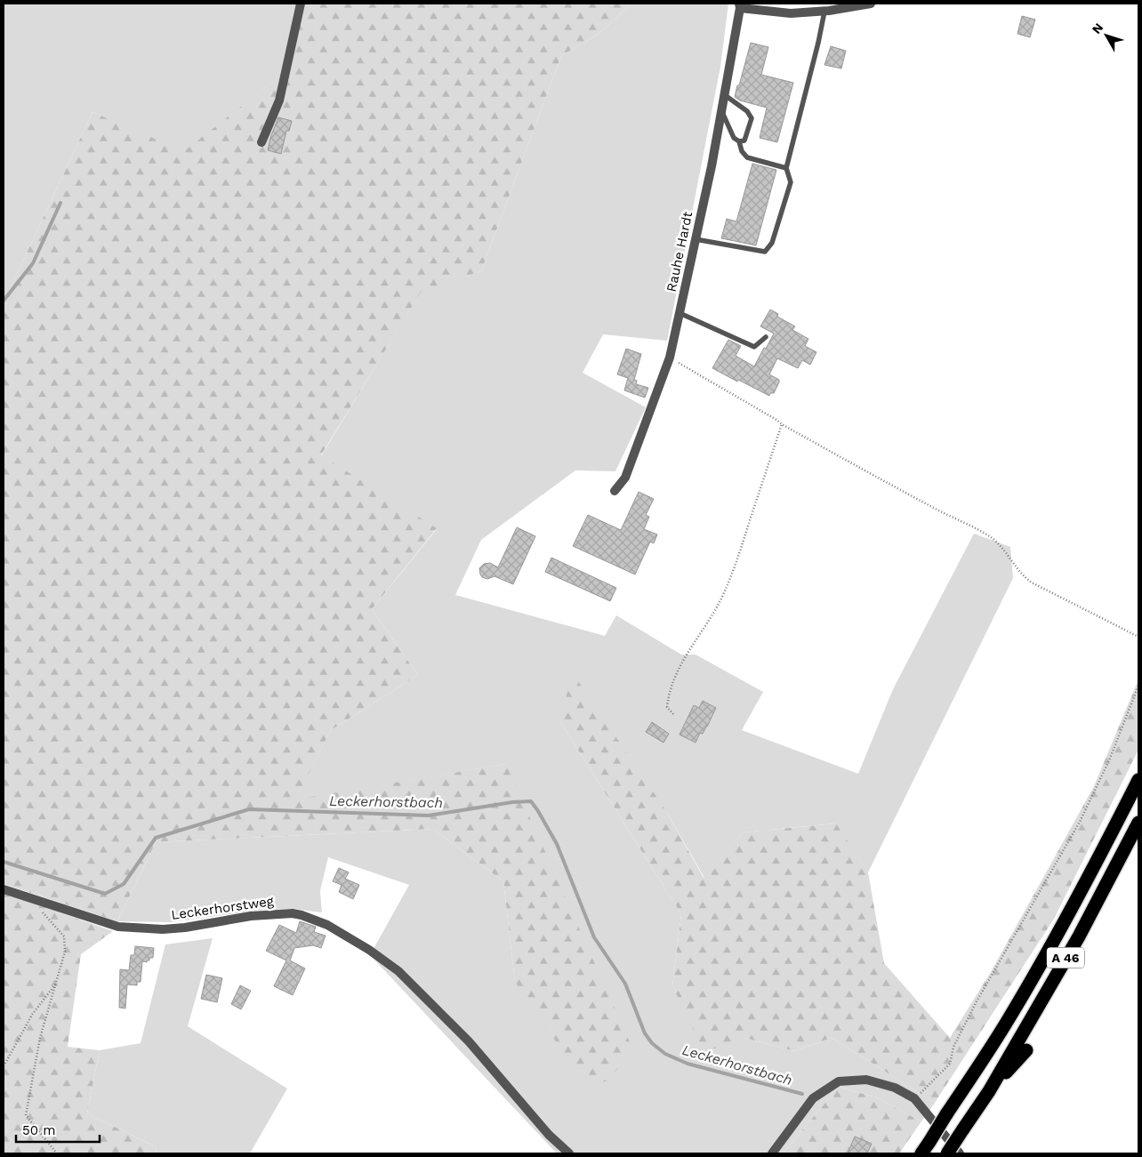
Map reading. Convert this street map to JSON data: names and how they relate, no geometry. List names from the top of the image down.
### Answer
{
  "streets": {
    "highway": ["A 46"],
    "street": ["Rauhe Hardt", "Leckerhorstweg"]
  },
  "water": ["Leckerhorstbach"],
  "scale_bar": "50 m",
  "north": "top left"
}
